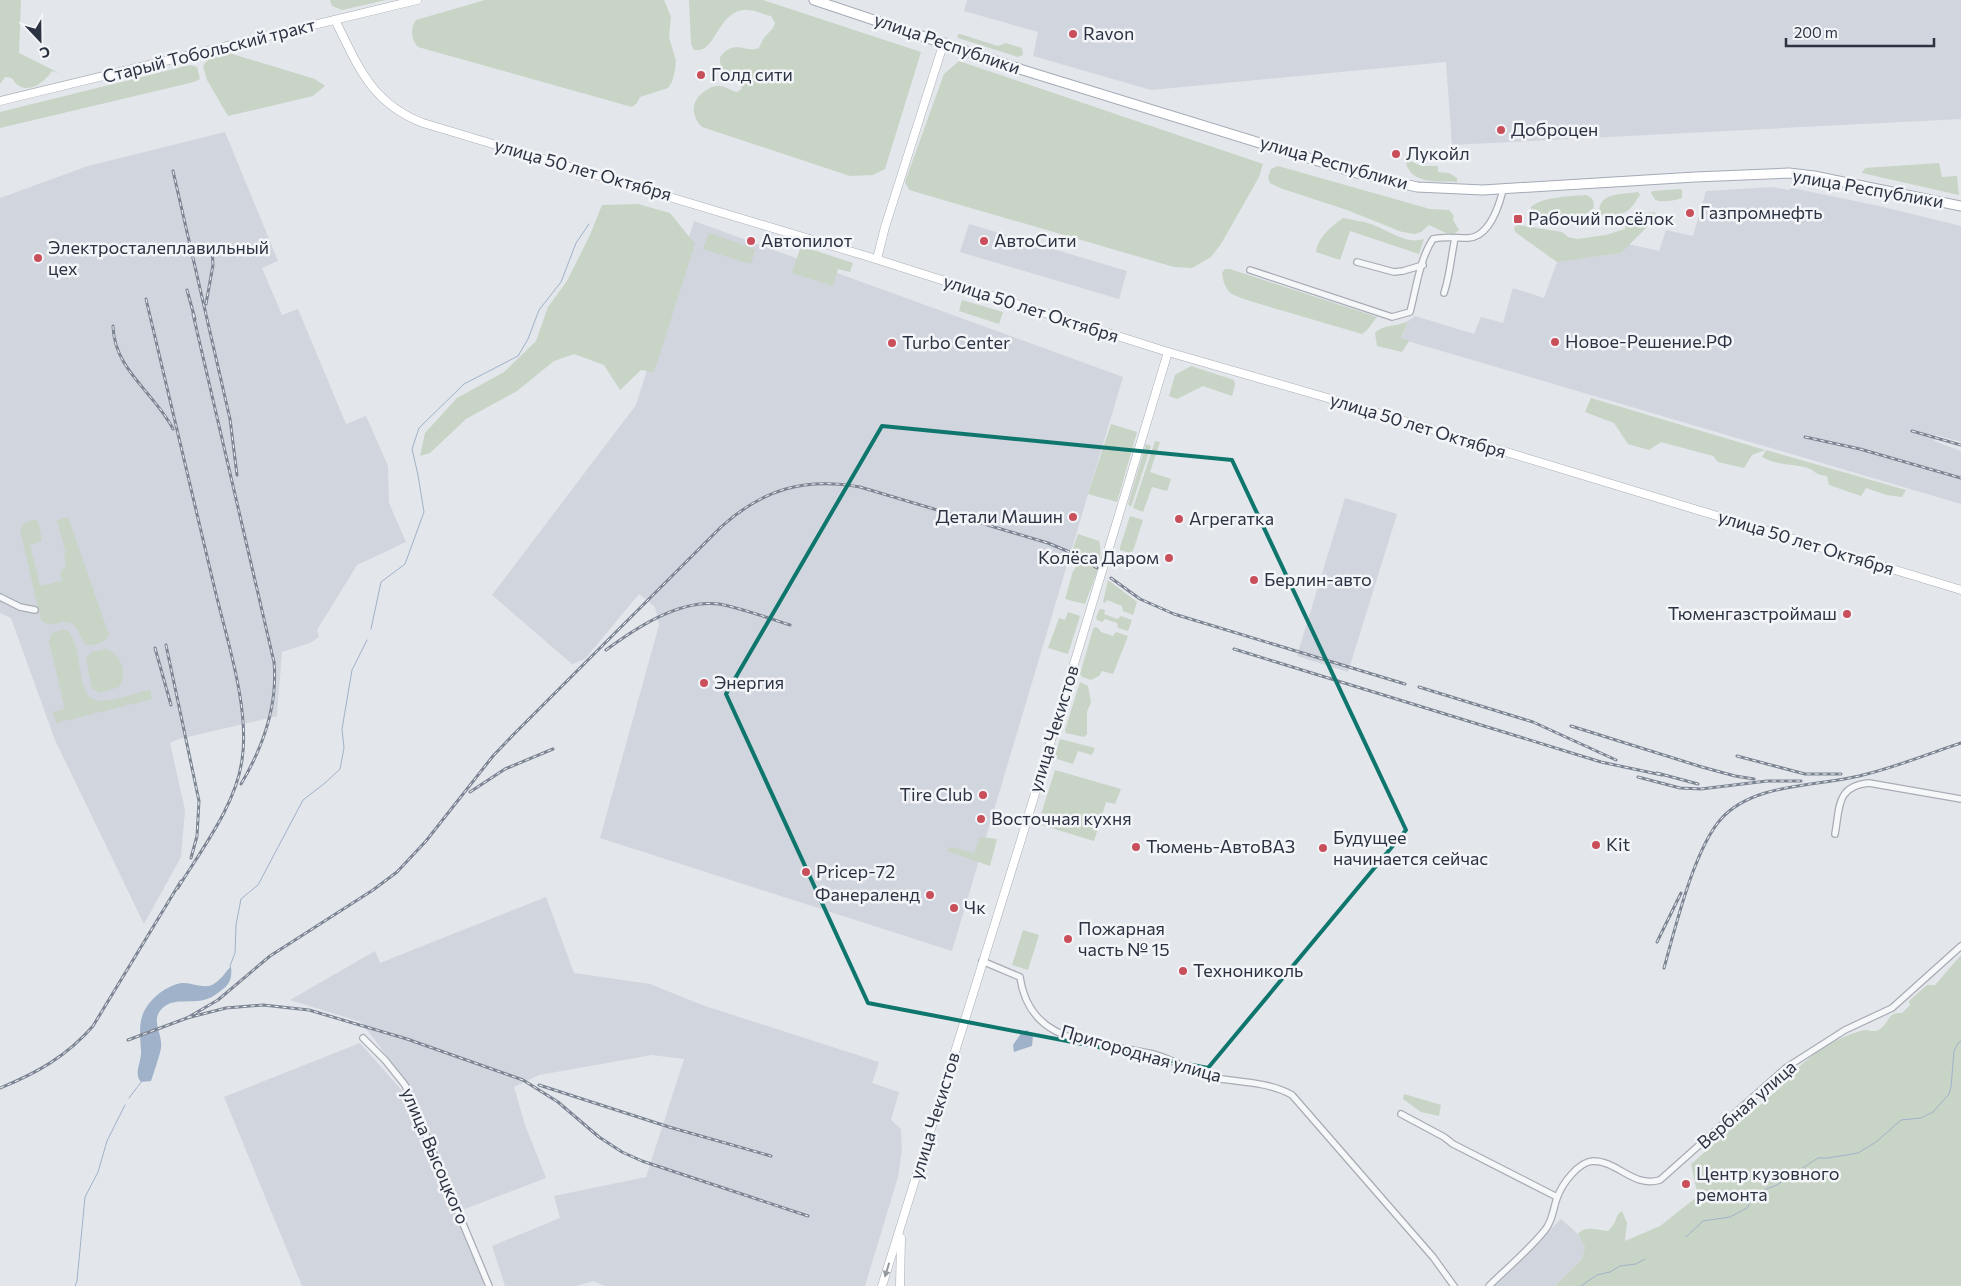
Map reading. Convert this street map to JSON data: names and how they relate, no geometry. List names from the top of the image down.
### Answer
{
  "streets": {
    "main road": [
      "улица Республики",
      "Старый Тобольский тракт",
      "улица 50 лет Октября",
      "улица Чекистов"
    ],
    "street": ["Пригородная улица", "Вербная улица", "улица Высоцкого"]
  },
  "crossings": [
    ["Старый Тобольский тракт", "улица 50 лет Октября"],
    ["улица 50 лет Октября", "улица Чекистов"],
    ["улица Чекистов", "Пригородная улица"]
  ],
  "places": {
    "other": [
      "Ravon",
      "Голд сити",
      "Доброцен",
      "Лукойл",
      "Газпромнефть",
      "Автопилот",
      "АвтоСити",
      "Электросталеплавильный цех",
      "Новое-Решение.РФ",
      "Turbo Center",
      "Детали Машин",
      "Агрегатка",
      "Колёса Даром",
      "Берлин-авто",
      "Тюменгазстроймаш",
      "Энергия",
      "Tire Club",
      "Восточная кухня",
      "Kit",
      "Тюмень-АвтоВАЗ",
      "Будущее начинается сейчас",
      "Pricep-72",
      "Фанераленд",
      "Чк",
      "Пожарная часть № 15",
      "Технониколь",
      "Центр кузовного ремонта"
    ],
    "transit": ["Рабочий посёлок"]
  },
  "scale_bar": "200 m",
  "north": "bottom"
}
